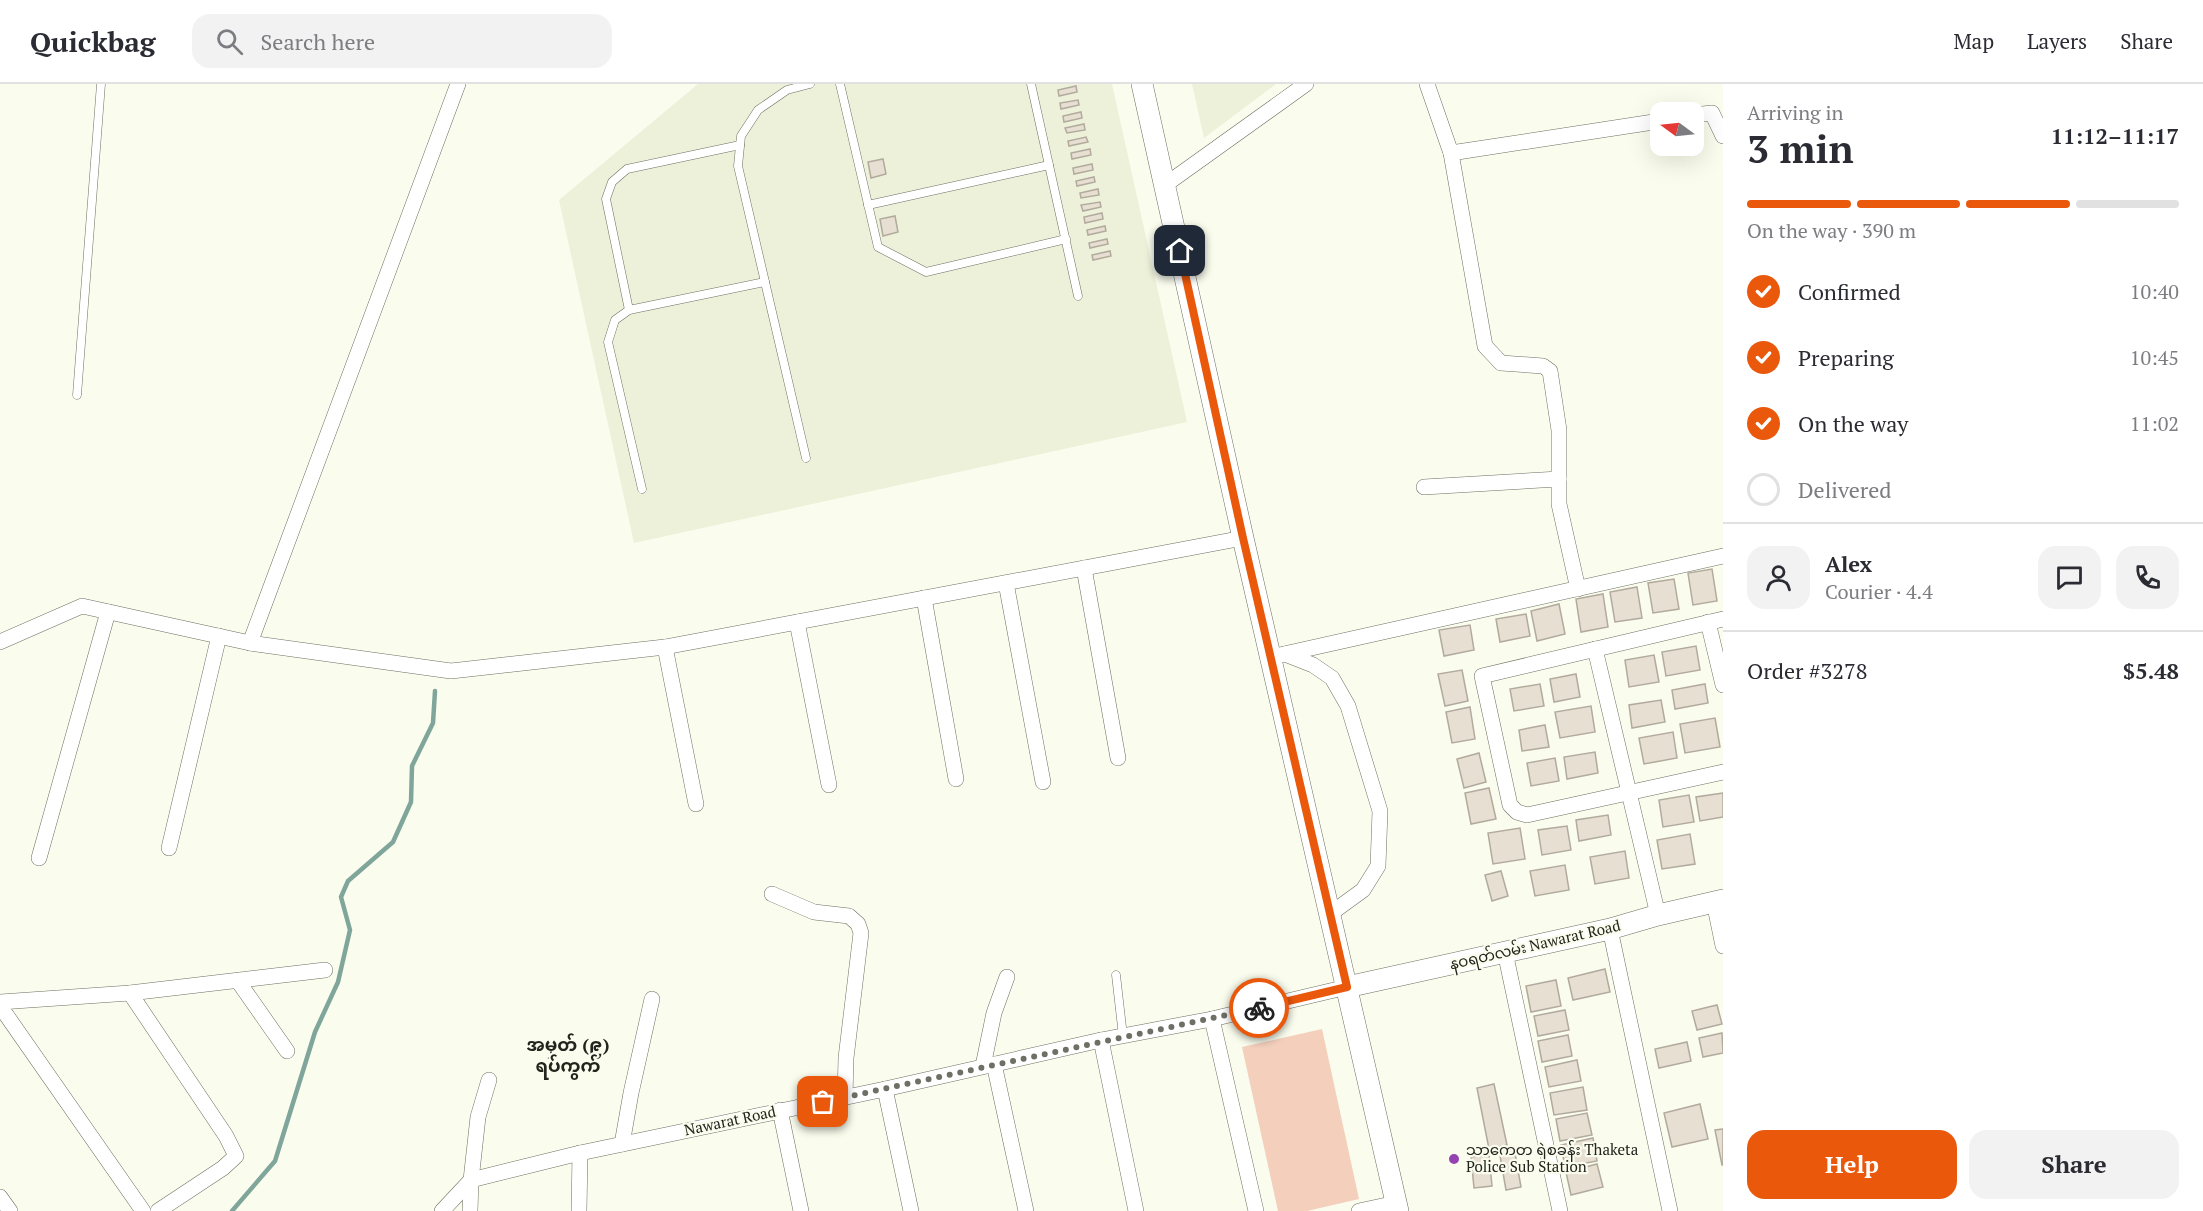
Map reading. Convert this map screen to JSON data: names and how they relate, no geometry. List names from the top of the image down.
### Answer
{
  "streets": {
    "main road": ["နဝရတ်လမ်း Nawarat Road"],
    "street": ["Nawarat Road"]
  },
  "crossings": [
    ["နဝရတ်လမ်း Nawarat Road", "Nawarat Road"]
  ],
  "districts": ["အမှတ် (၉) ရပ်ကွက်"],
  "places": ["သာကေတ ရဲစခန်း Thaketa Police Sub Station"],
  "north": "left",
  "page": {
    "header": "Quickbag",
    "search": "Search here",
    "nav": ["Map", "Layers", "Share"],
    "heading": ["3 min", "Arriving in", "11:12–11:17"],
    "panel": [
      "Alex",
      "Courier · 4.4",
      "Order #3278",
      "$5.48"
    ],
    "bar": "On the way · 390 m",
    "list": [
      ["Confirmed", "10:40"],
      ["Preparing", "10:45"],
      ["On the way", "11:02"],
      "Delivered"
    ],
    "buttons": ["Help", "Share"]
  }
}
